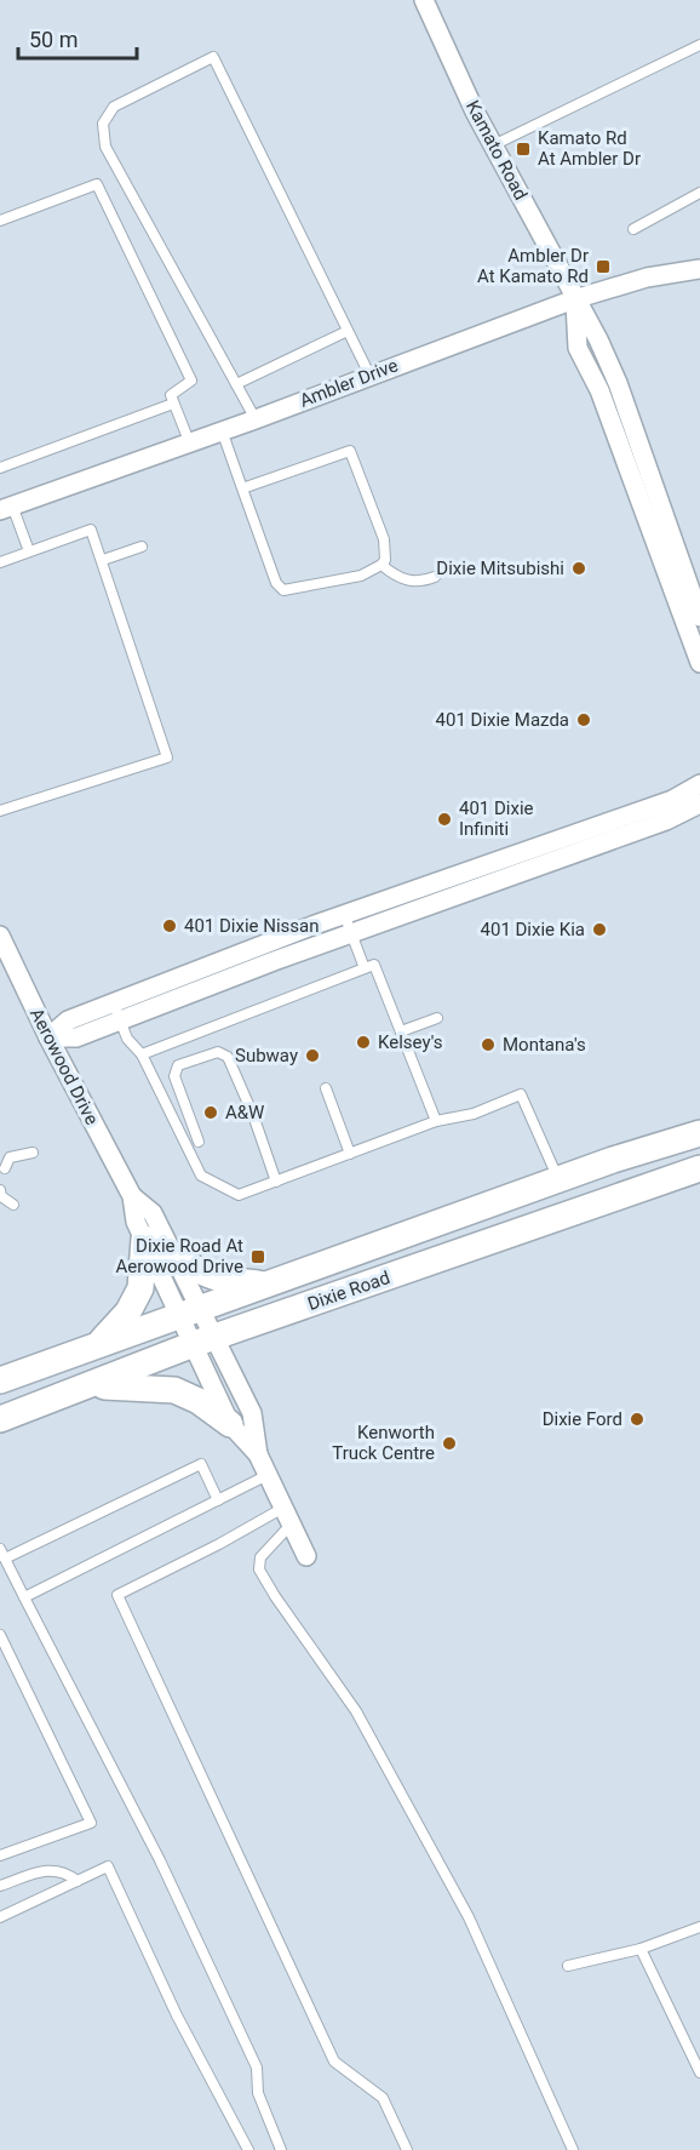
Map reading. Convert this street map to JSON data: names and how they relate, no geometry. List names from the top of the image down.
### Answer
{
  "streets": {
    "main road": ["Dixie Road"],
    "street": ["Kamato Road", "Ambler Drive", "Aerowood Drive"]
  },
  "crossings": [
    ["Kamato Road", "Ambler Drive"],
    ["Aerowood Drive", "Dixie Road"]
  ],
  "places": {
    "transit": ["Kamato Rd At Ambler Dr", "Ambler Dr At Kamato Rd", "Dixie Road At Aerowood Drive"],
    "other": [
      "Dixie Mitsubishi",
      "401 Dixie Mazda",
      "401 Dixie Infiniti",
      "401 Dixie Nissan",
      "401 Dixie Kia",
      "Kelsey's",
      "Montana's",
      "Subway",
      "A&W",
      "Dixie Ford",
      "Kenworth Truck Centre"
    ]
  },
  "scale_bar": "50 m"
}
